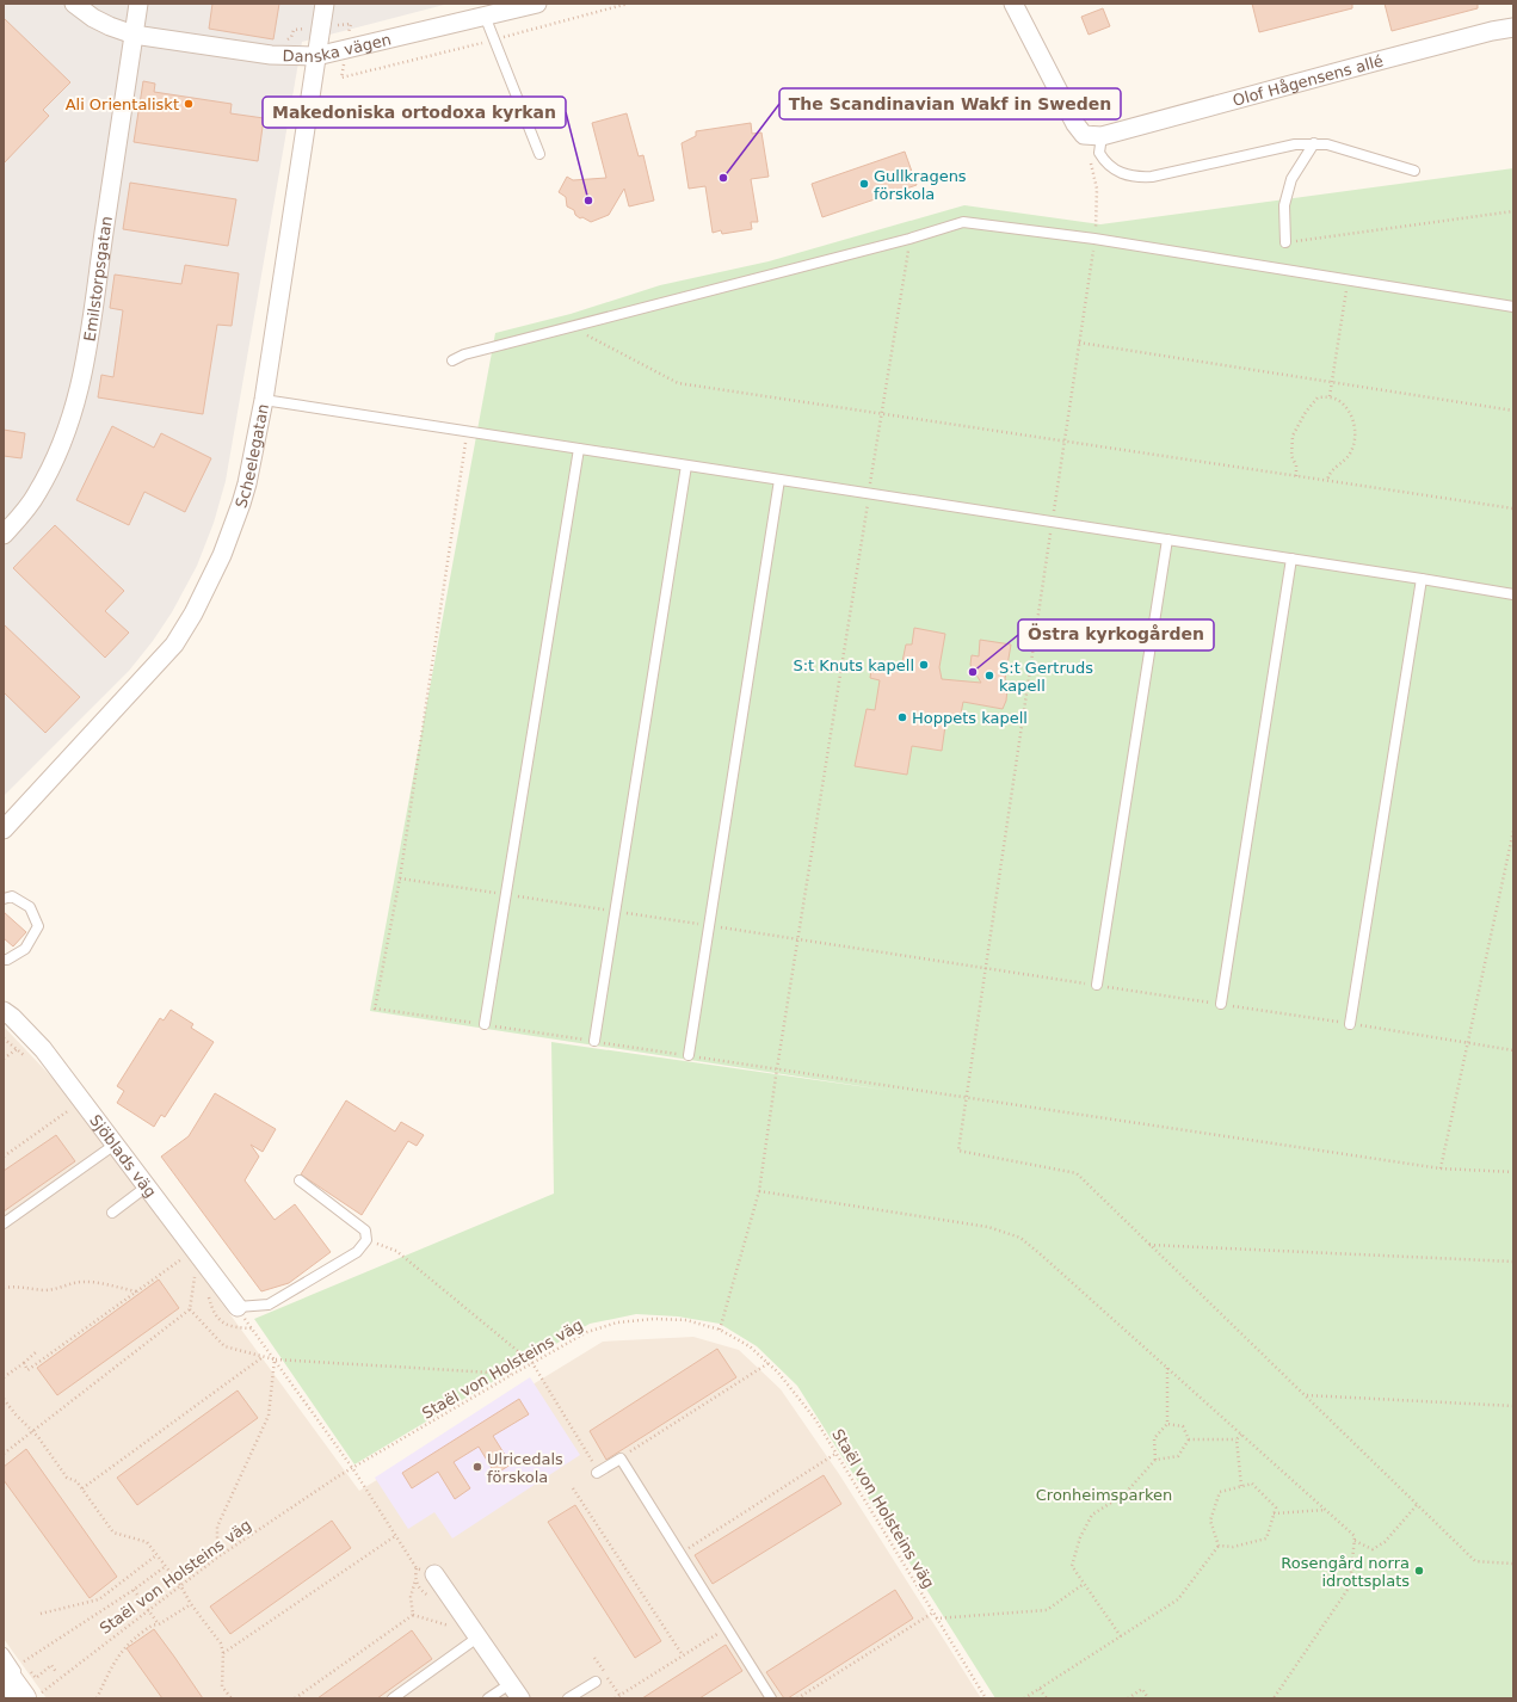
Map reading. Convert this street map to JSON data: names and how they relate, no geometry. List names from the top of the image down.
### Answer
{
  "streets": {
    "street": [
      "Danska vägen",
      "Olof Hågensens allé",
      "Emilstorpsgatan",
      "Scheelegatan",
      "Sjöblads väg"
    ],
    "path": ["Staël von Holsteins väg"]
  },
  "crossings": [
    ["Danska vägen", "Emilstorpsgatan"],
    ["Danska vägen", "Scheelegatan"]
  ],
  "parks": ["Cronheimsparken"],
  "places": [
    "Ali Orientaliskt",
    "The Scandinavian Wakf in Sweden",
    "Gullkragens förskola",
    "Makedoniska ortodoxa kyrkan",
    "S:t Knuts kapell",
    "Östra kyrkogården",
    "S:t Gertruds kapell",
    "Hoppets kapell",
    "Ulricedals förskola",
    "Rosengård norra idrottsplats"
  ]
}
